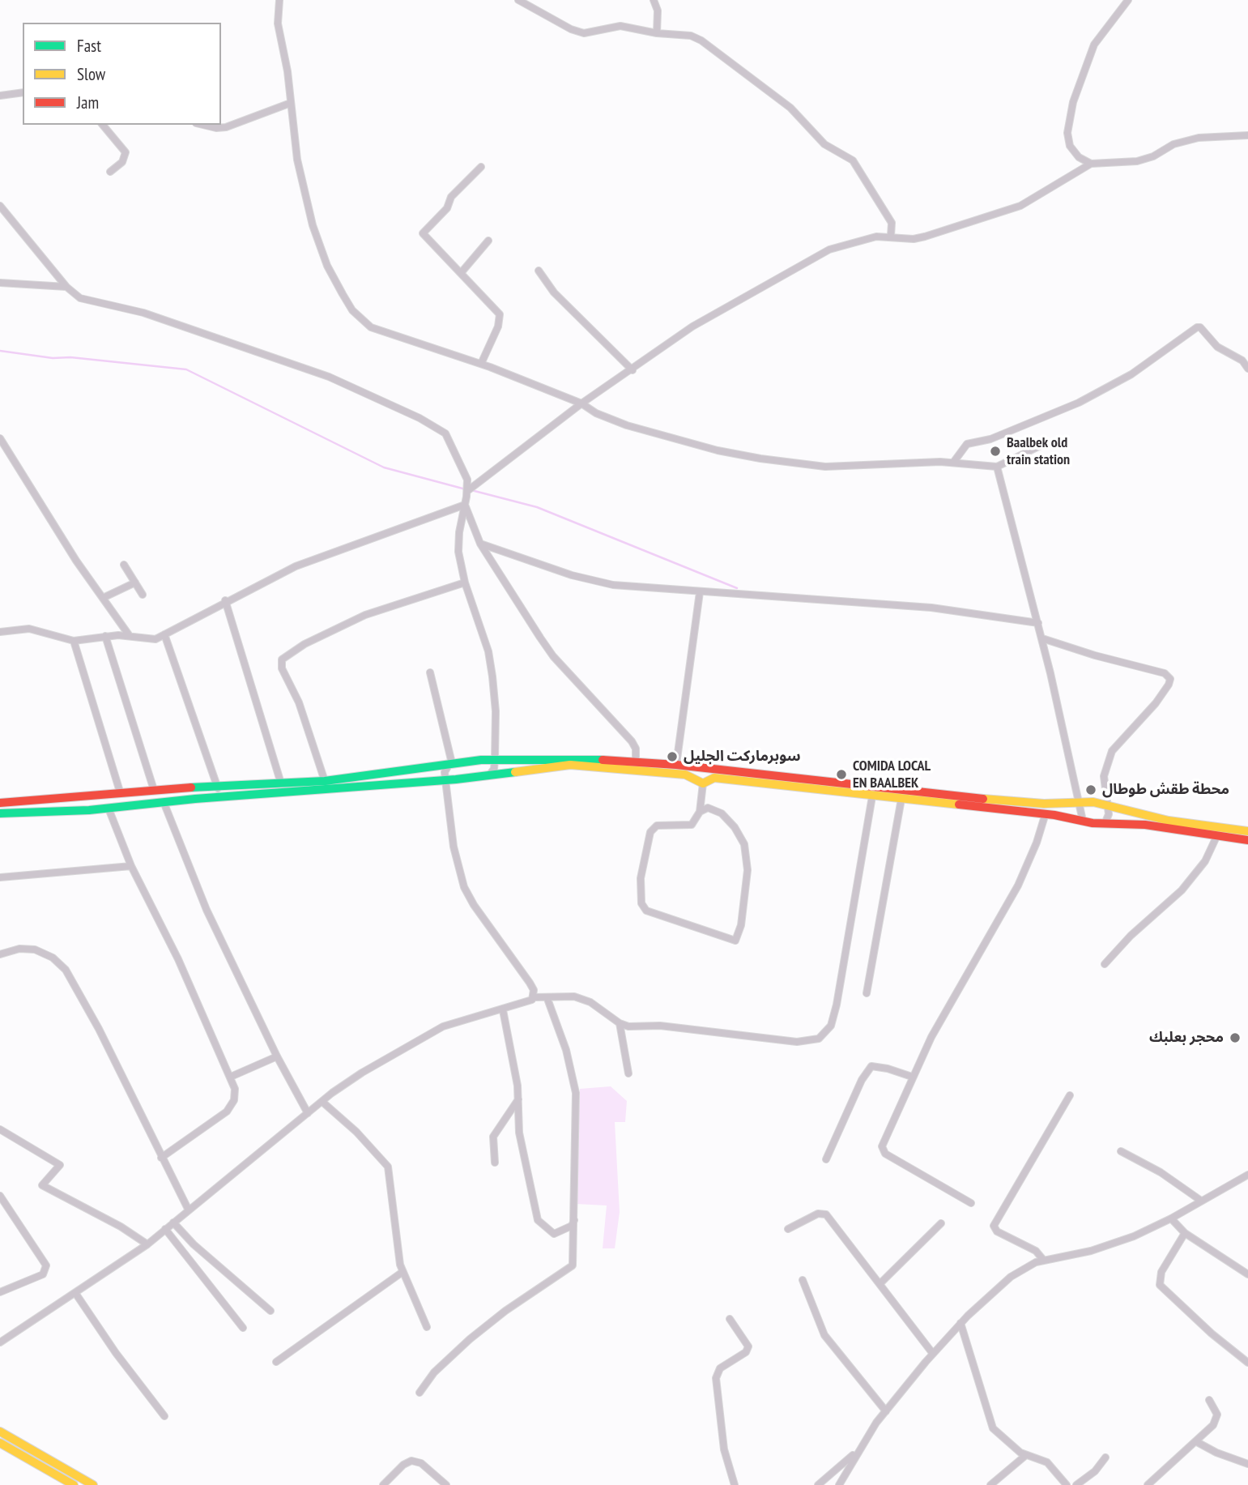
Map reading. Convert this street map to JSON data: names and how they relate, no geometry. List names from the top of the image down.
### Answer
{
  "places": [
    "Baalbek old train station",
    "سوبرماركت الجليل",
    "COMIDA LOCAL EN BAALBEK",
    "محطة طقش طوطال",
    "محجر بعلبك"
  ],
  "legend": ["Fast", "Slow", "Jam"]
}
